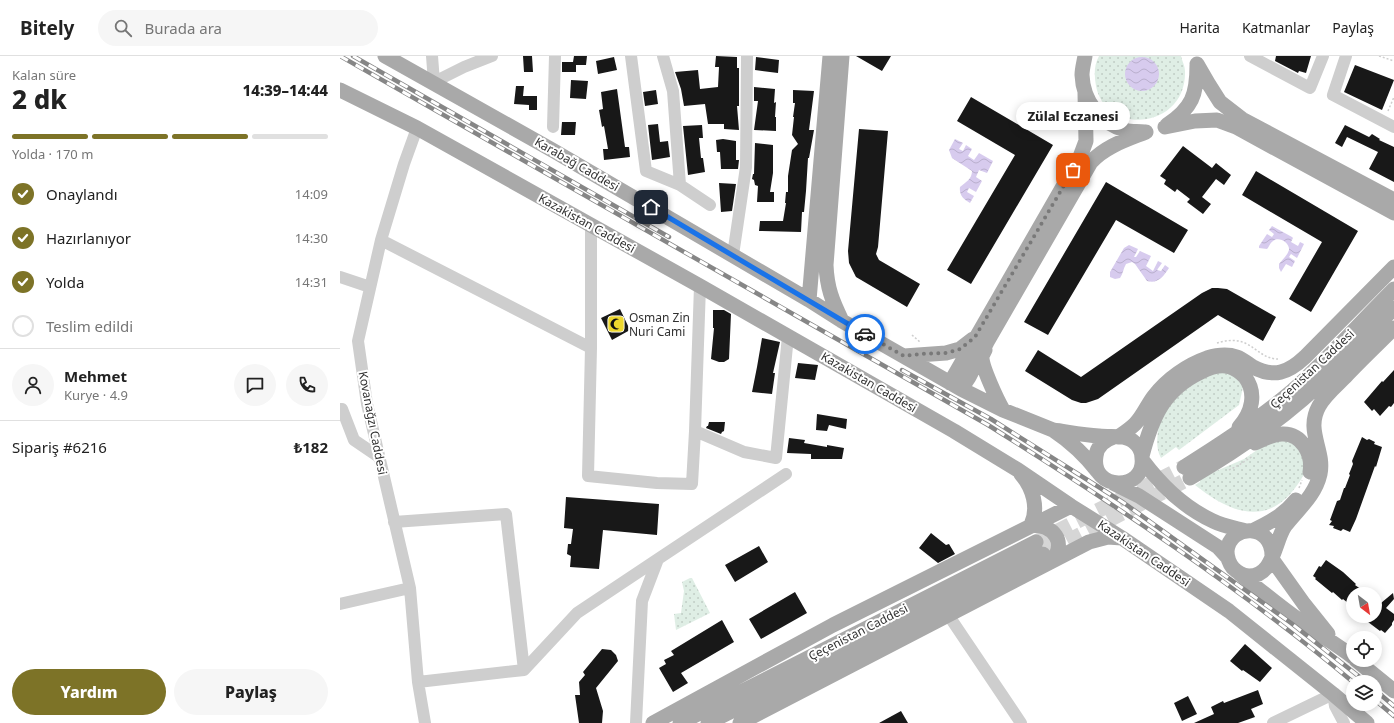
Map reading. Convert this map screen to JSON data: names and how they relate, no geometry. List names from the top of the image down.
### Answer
{
  "streets": {
    "main road": ["Karabağ Caddesi", "Kazakistan Caddesi", "Çeçenistan Caddesi"],
    "street": ["Kovanağzı Caddesi"]
  },
  "crossings": [
    ["Kazakistan Caddesi", "Kovanağzı Caddesi"]
  ],
  "places": {
    "other": ["Zülal Eczanesi"],
    "mosque": ["Osman Zin Nuri Cami"]
  },
  "north": "bottom right",
  "page": {
    "header": "Bitely",
    "search": "Burada ara",
    "nav": ["Harita", "Katmanlar", "Paylaş"],
    "heading": ["2 dk", "Kalan süre", "14:39–14:44"],
    "panel": [
      "Mehmet",
      "Kurye · 4.9",
      "Sipariş #6216",
      "₺182"
    ],
    "bubble": "Zülal Eczanesi",
    "bar": "Yolda · 170 m",
    "list": [
      ["Onaylandı", "14:09"],
      ["Hazırlanıyor", "14:30"],
      ["Yolda", "14:31"],
      "Teslim edildi"
    ],
    "buttons": ["Yardım", "Paylaş"]
  }
}
